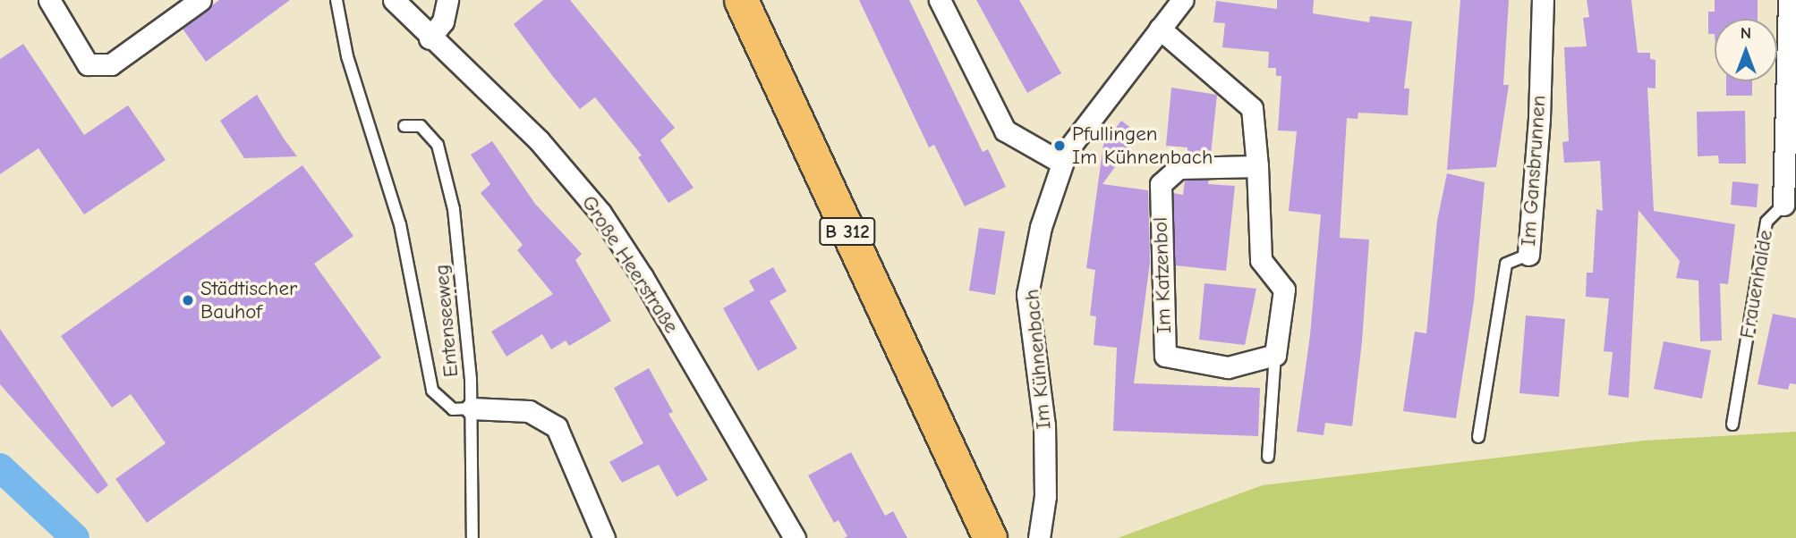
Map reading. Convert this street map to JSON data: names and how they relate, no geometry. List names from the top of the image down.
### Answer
{
  "streets": {
    "main road": ["B 312"],
    "street": [
      "Im Gansbrunnen",
      "Große Heerstraße",
      "Im Katzenbol",
      "Frauenhalde",
      "Im Kühnenbach"
    ],
    "lane": ["Entenseeweg"]
  },
  "places": ["Pfullingen Im Kühnenbach", "Städtischer Bauhof"],
  "north": "top"
}
